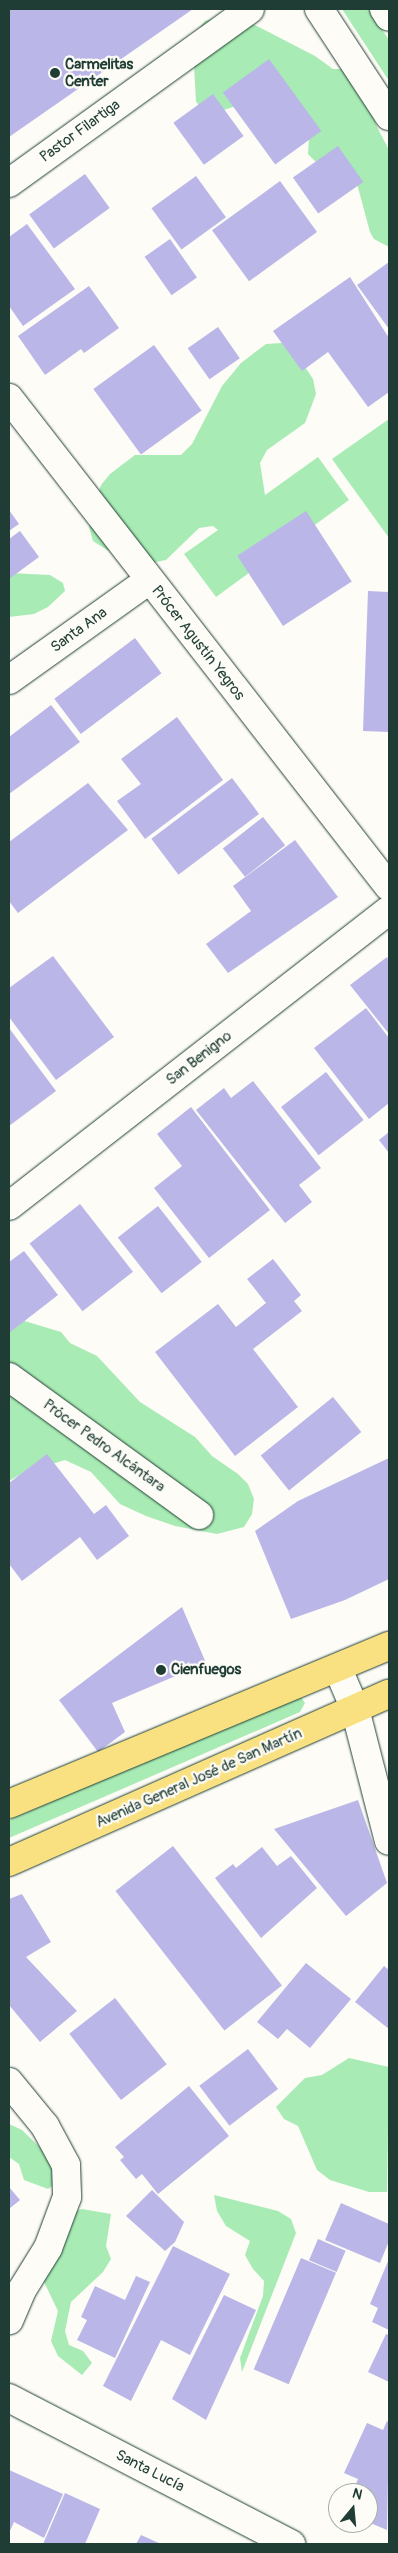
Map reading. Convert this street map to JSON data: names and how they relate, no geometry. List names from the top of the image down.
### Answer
{
  "streets": {
    "main road": ["Avenida General José de San Martín"],
    "street": [
      "Pastor Filartiga",
      "Santa Ana",
      "Prócer Agustín Yegros",
      "San Benigno",
      "Prócer Pedro Alcántara",
      "Santa Lucía"
    ]
  },
  "crossings": [
    ["Santa Ana", "Prócer Agustín Yegros"]
  ],
  "places": ["Carmelitas Center", "Cienfuegos"],
  "north": "top"
}
